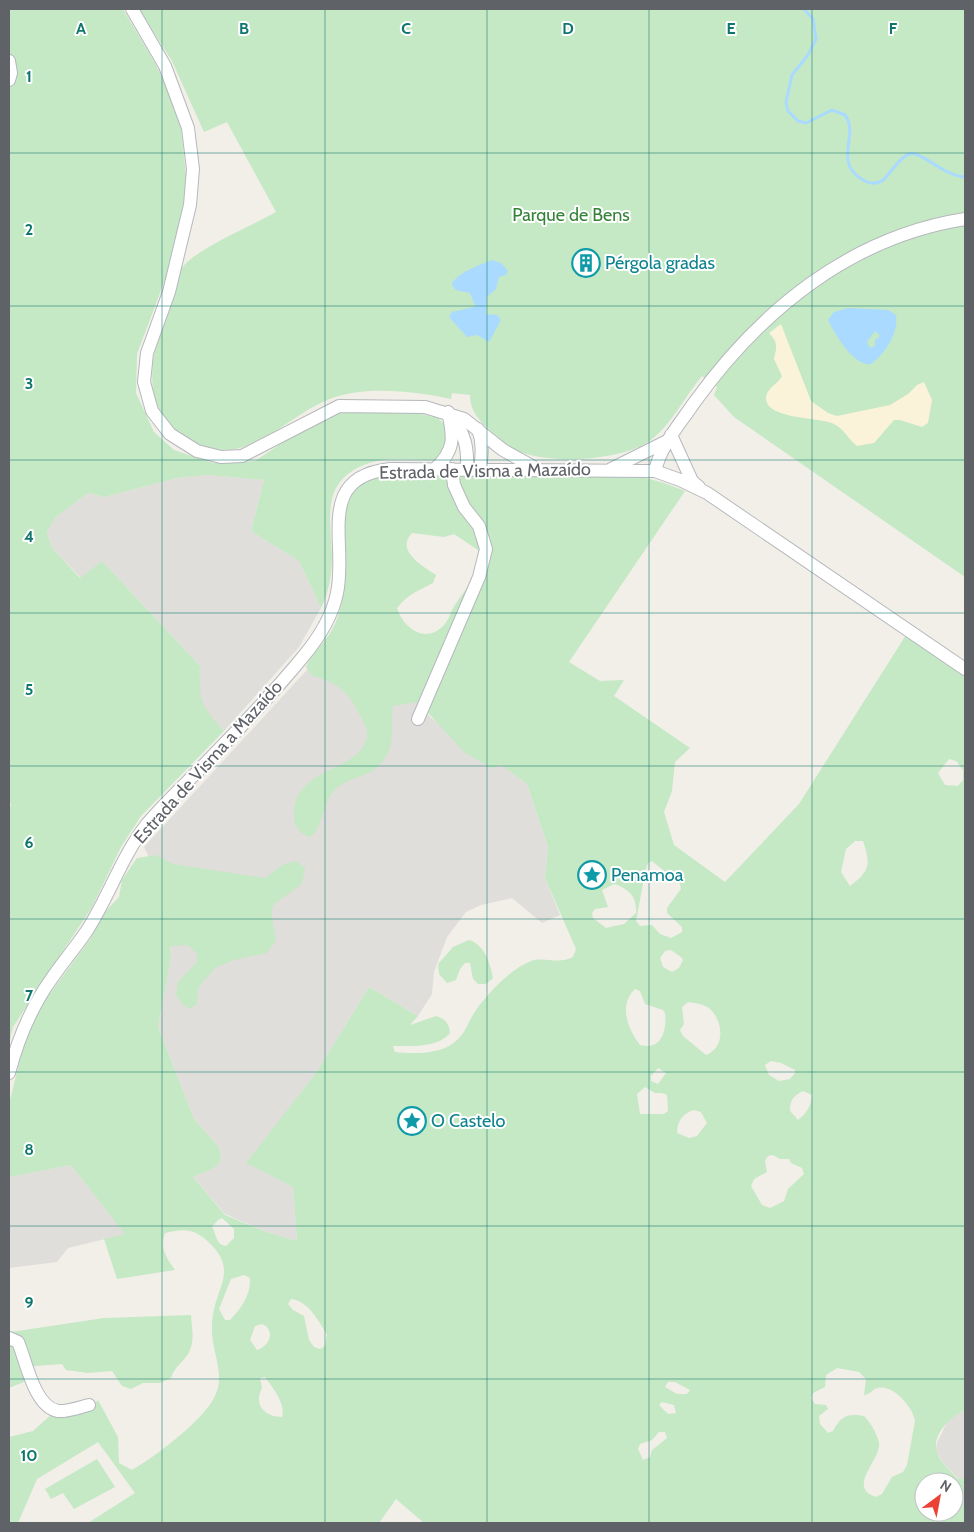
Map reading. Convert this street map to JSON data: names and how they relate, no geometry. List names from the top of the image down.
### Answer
{
  "streets": {
    "street": ["Estrada de Visma a Mazaído"]
  },
  "parks": ["Parque de Bens"],
  "places": {
    "building": ["Pérgola gradas"],
    "place": ["Penamoa", "O Castelo"]
  },
  "north": "top right",
  "grid": {
    "columns": [
      "A",
      "B",
      "C",
      "D",
      "E",
      "F"
    ],
    "rows": [
      "1",
      "2",
      "3",
      "4",
      "5",
      "6",
      "7",
      "8",
      "9",
      "10"
    ]
  }
}
